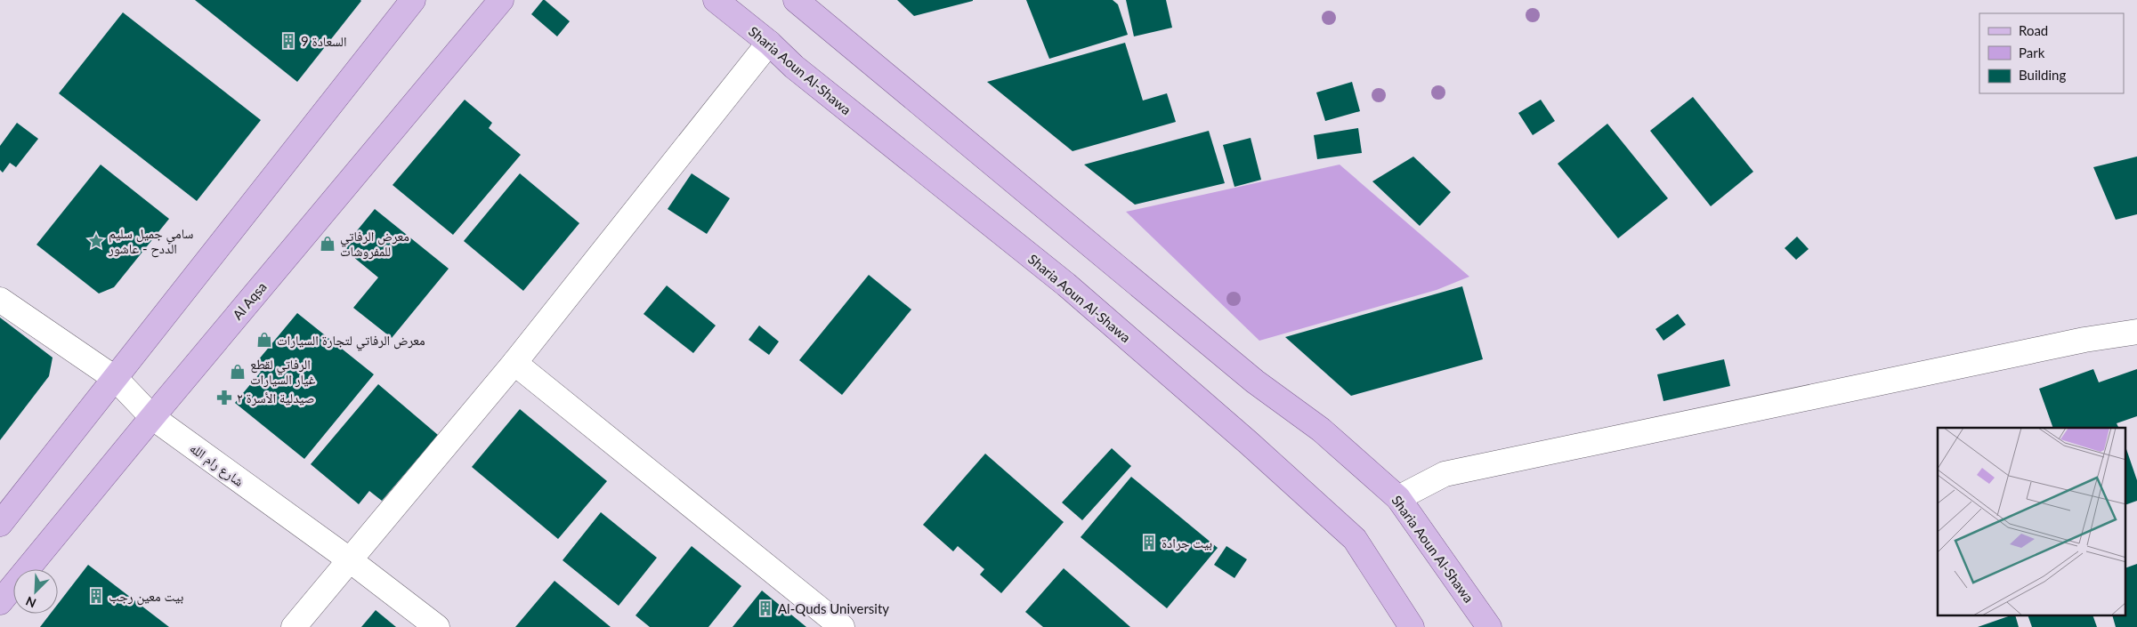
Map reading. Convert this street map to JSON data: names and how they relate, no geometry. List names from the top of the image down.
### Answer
{
  "streets": {
    "main road": ["Sharia Aoun Al-Shawa", "Al Aqsa"],
    "street": ["شارع رام الله"]
  },
  "crossings": [
    ["Al Aqsa", "شارع رام الله"]
  ],
  "places": {
    "building": [
      "السعادة 9",
      "بيت جرادة",
      "بيت معين رجب",
      "Al-Quds University"
    ],
    "place": ["سامي جميل سليم الددح - عاشور"],
    "shop": ["معرض الرفاتي للمفروشات", "معرض الرفاتي لتجارة السيارات", "الرفاتي لقطع غيار السيارات"],
    "pharmacy": ["صيدلية الأسرة ٢"]
  },
  "legend": ["Road", "Park", "Building"],
  "north": "bottom left"
}
